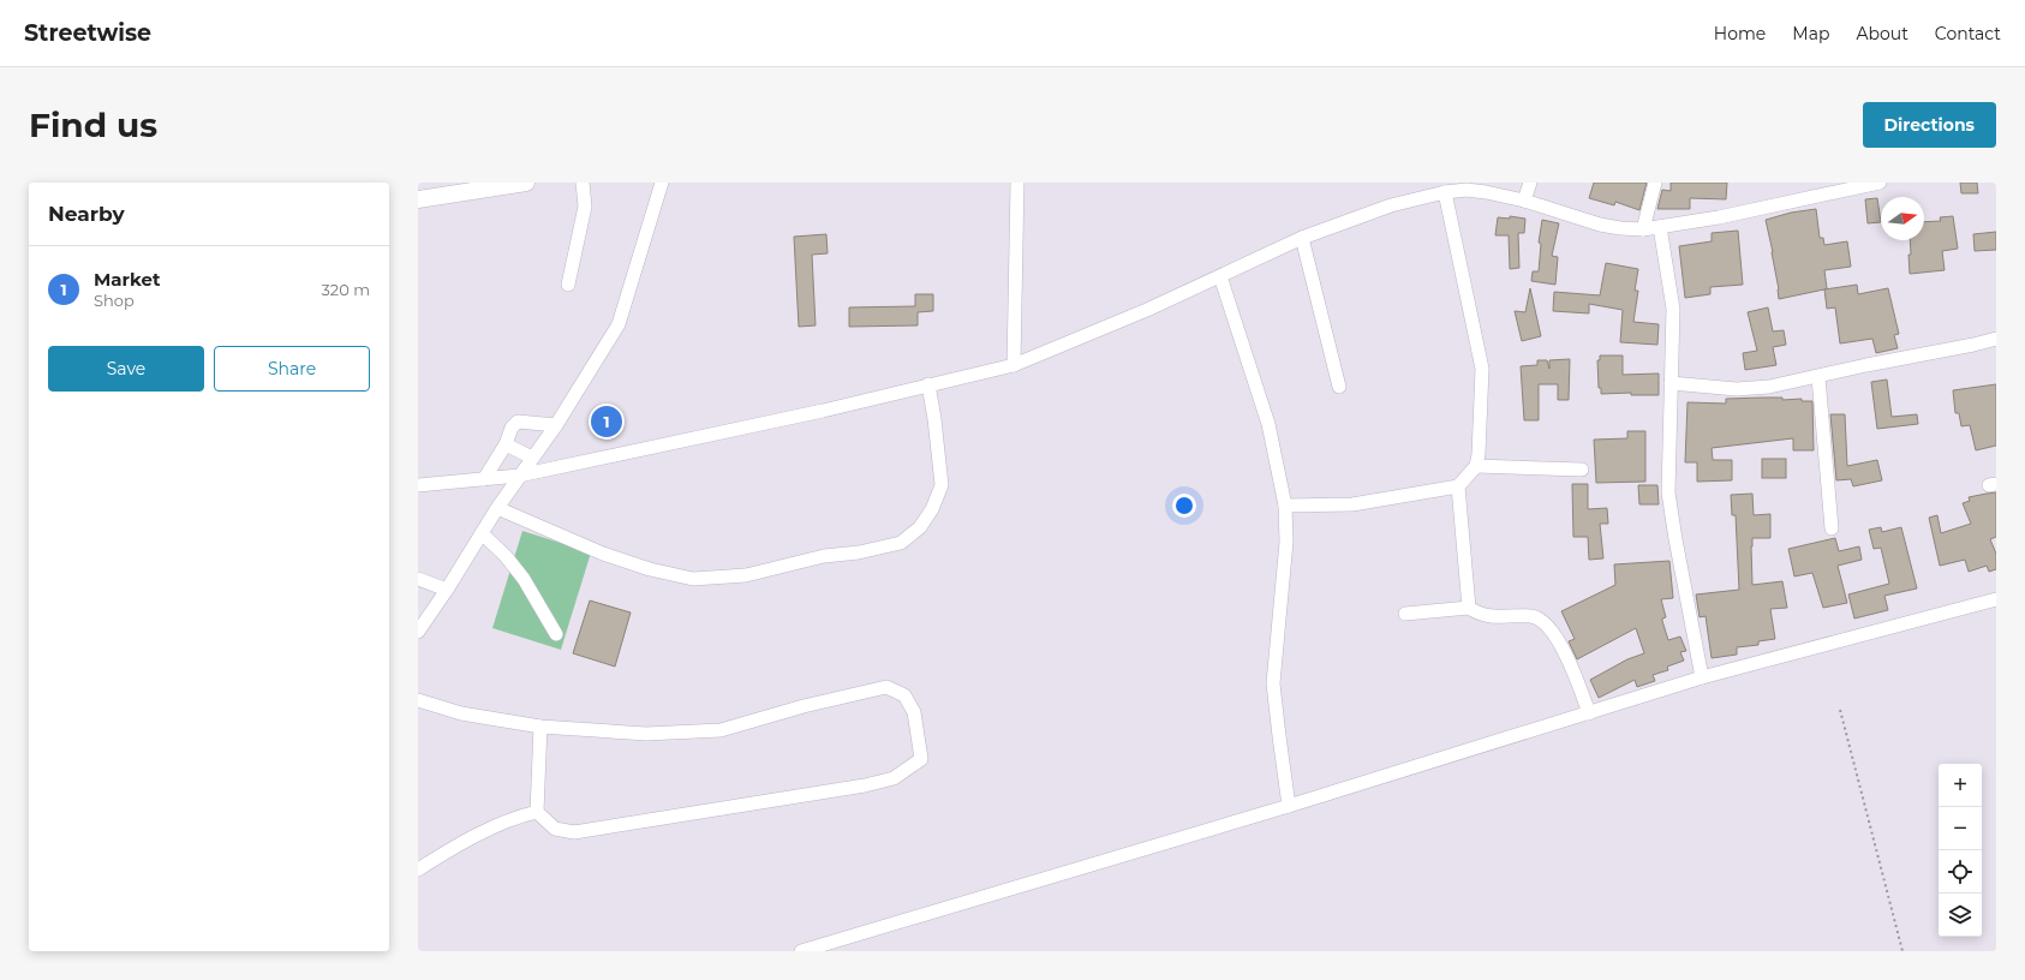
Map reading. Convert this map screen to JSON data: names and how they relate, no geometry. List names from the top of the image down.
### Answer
{
  "north": "right",
  "page": {
    "header": "Streetwise",
    "nav": [
      "Home",
      "Map",
      "About",
      "Contact"
    ],
    "buttons": [
      "Directions",
      ["Save", "Share"]
    ],
    "title": "Find us",
    "heading": "Nearby",
    "list": [
      {
        "mark": "1",
        "name": "Market",
        "note": "Shop",
        "value": "320 m"
      }
    ],
    "pins": "1",
    "map_buttons": ["+", "−"]
  }
}
